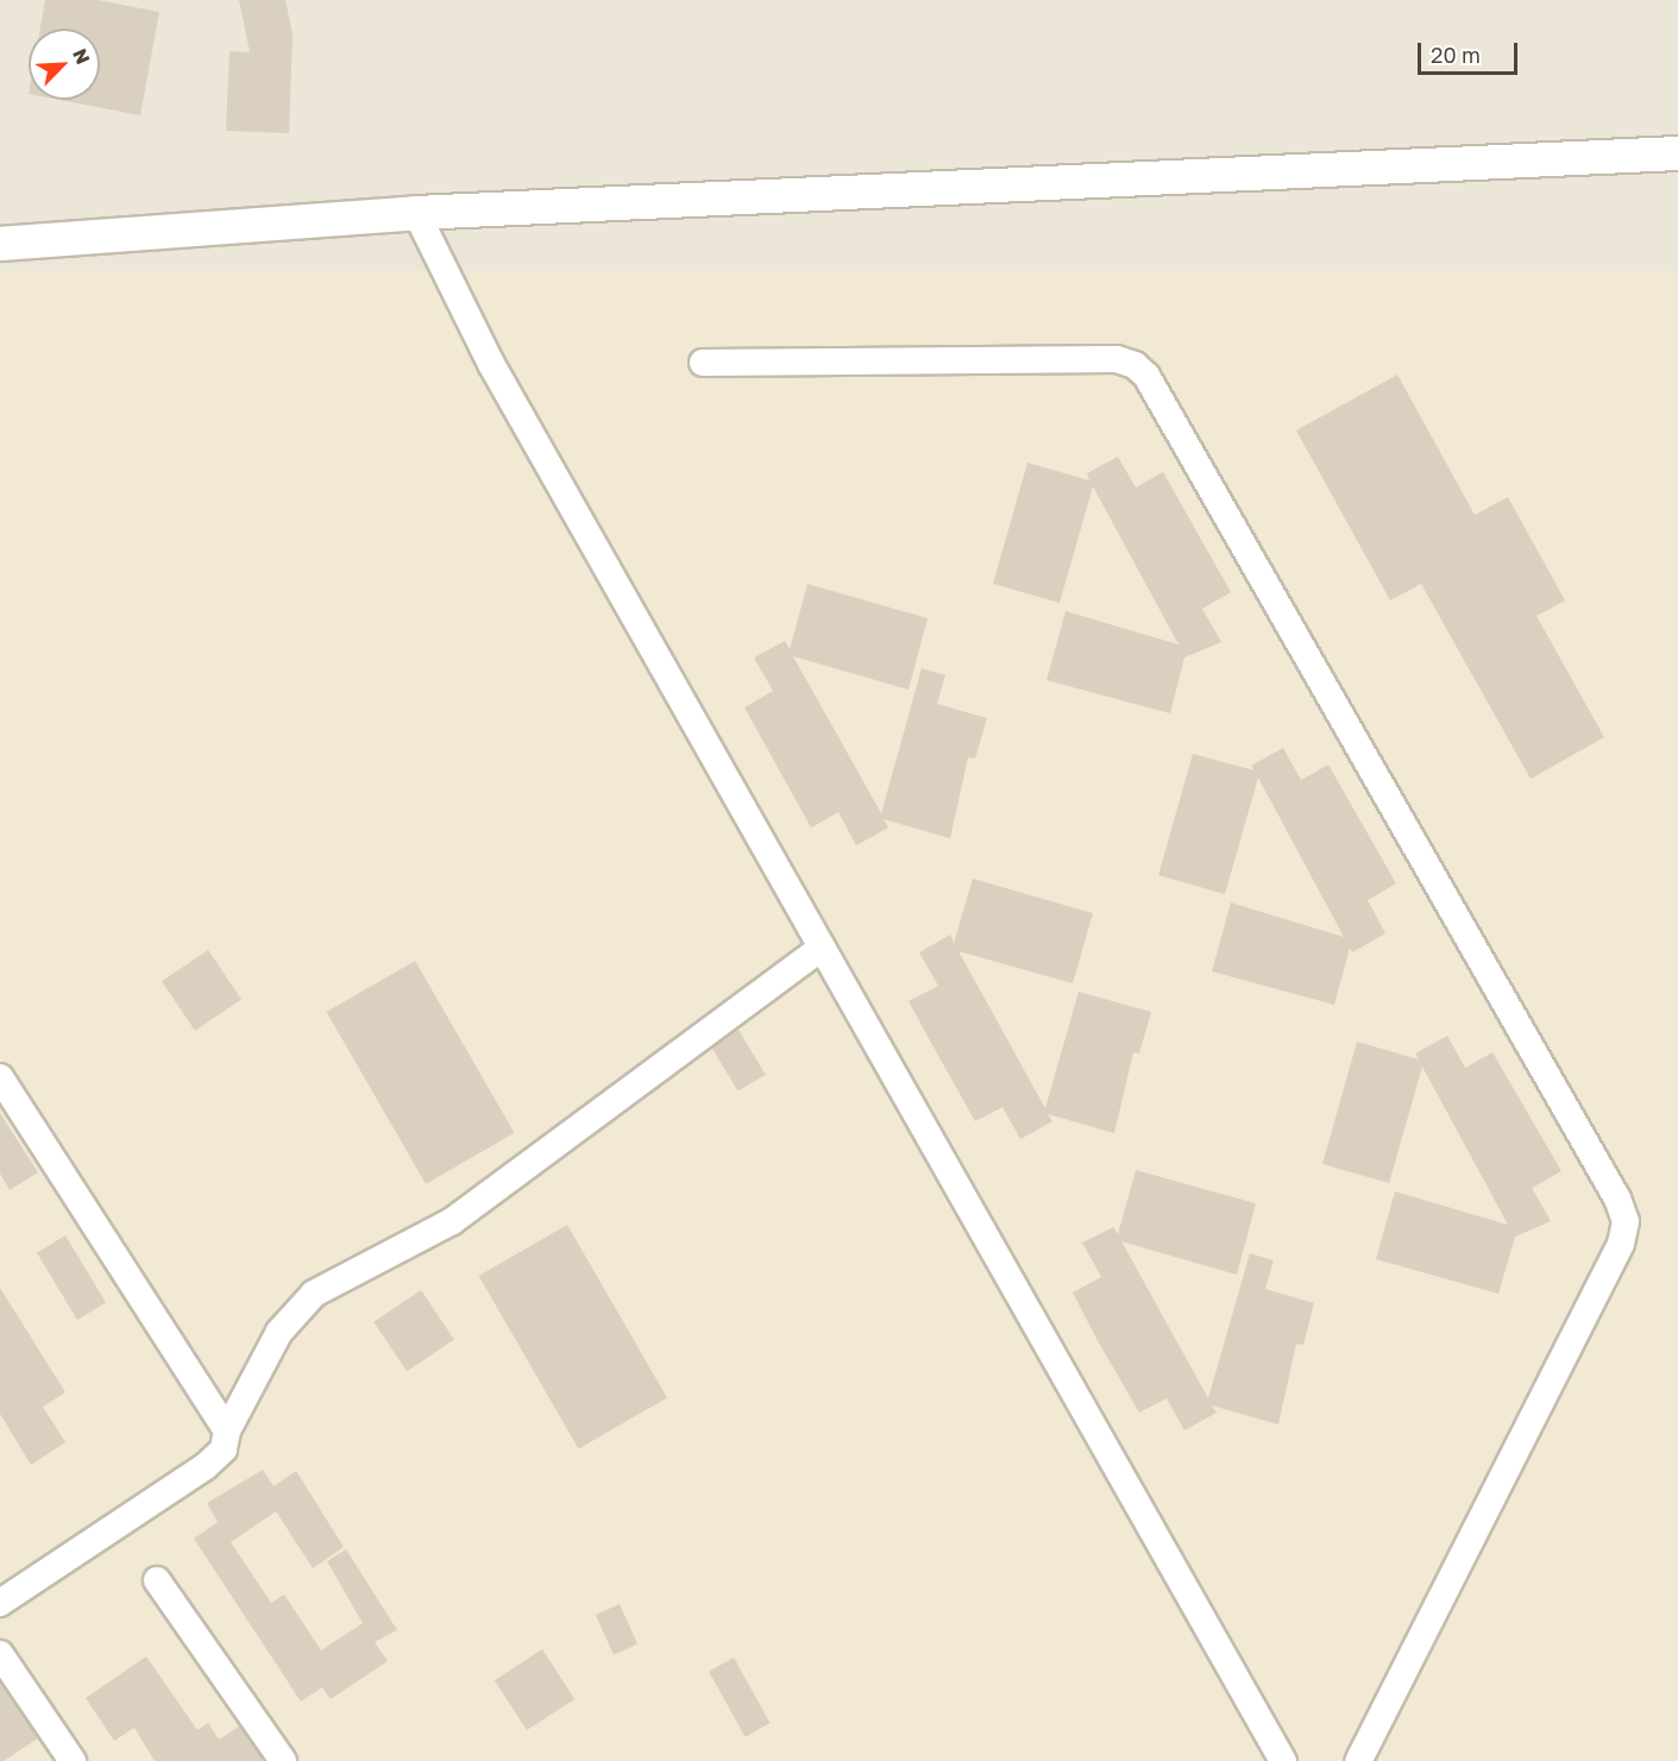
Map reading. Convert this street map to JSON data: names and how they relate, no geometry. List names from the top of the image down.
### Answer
{
  "scale_bar": "20 m",
  "north": "top right"
}
